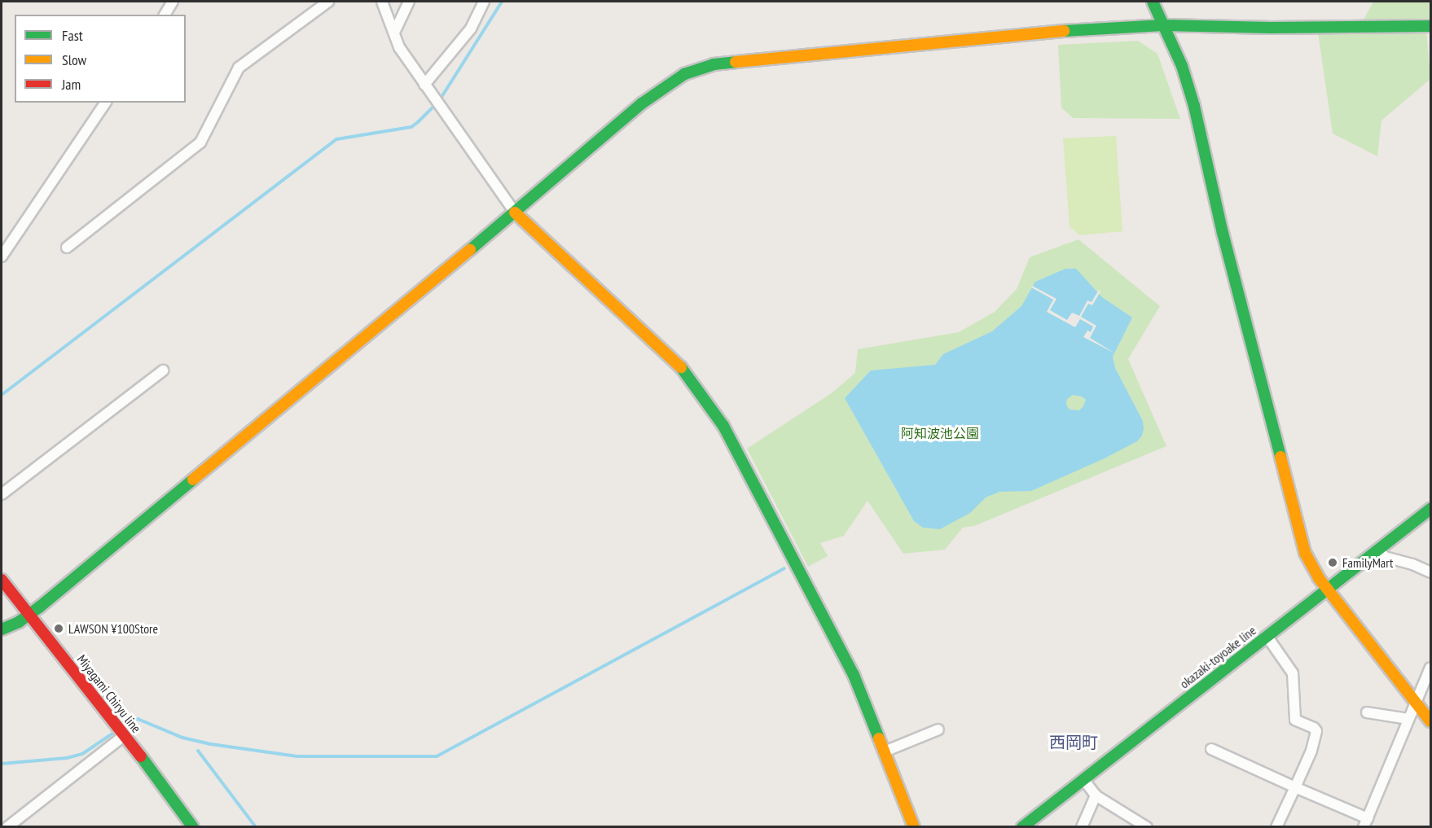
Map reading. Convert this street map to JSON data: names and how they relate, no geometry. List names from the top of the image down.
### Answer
{
  "streets": {
    "street": ["okazaki-toyoake line", "Miyagami Chiryu line"]
  },
  "districts": ["西岡町"],
  "parks": ["阿知波池公園"],
  "places": ["FamilyMart", "LAWSON ¥100Store"],
  "legend": ["Fast", "Slow", "Jam"]
}
